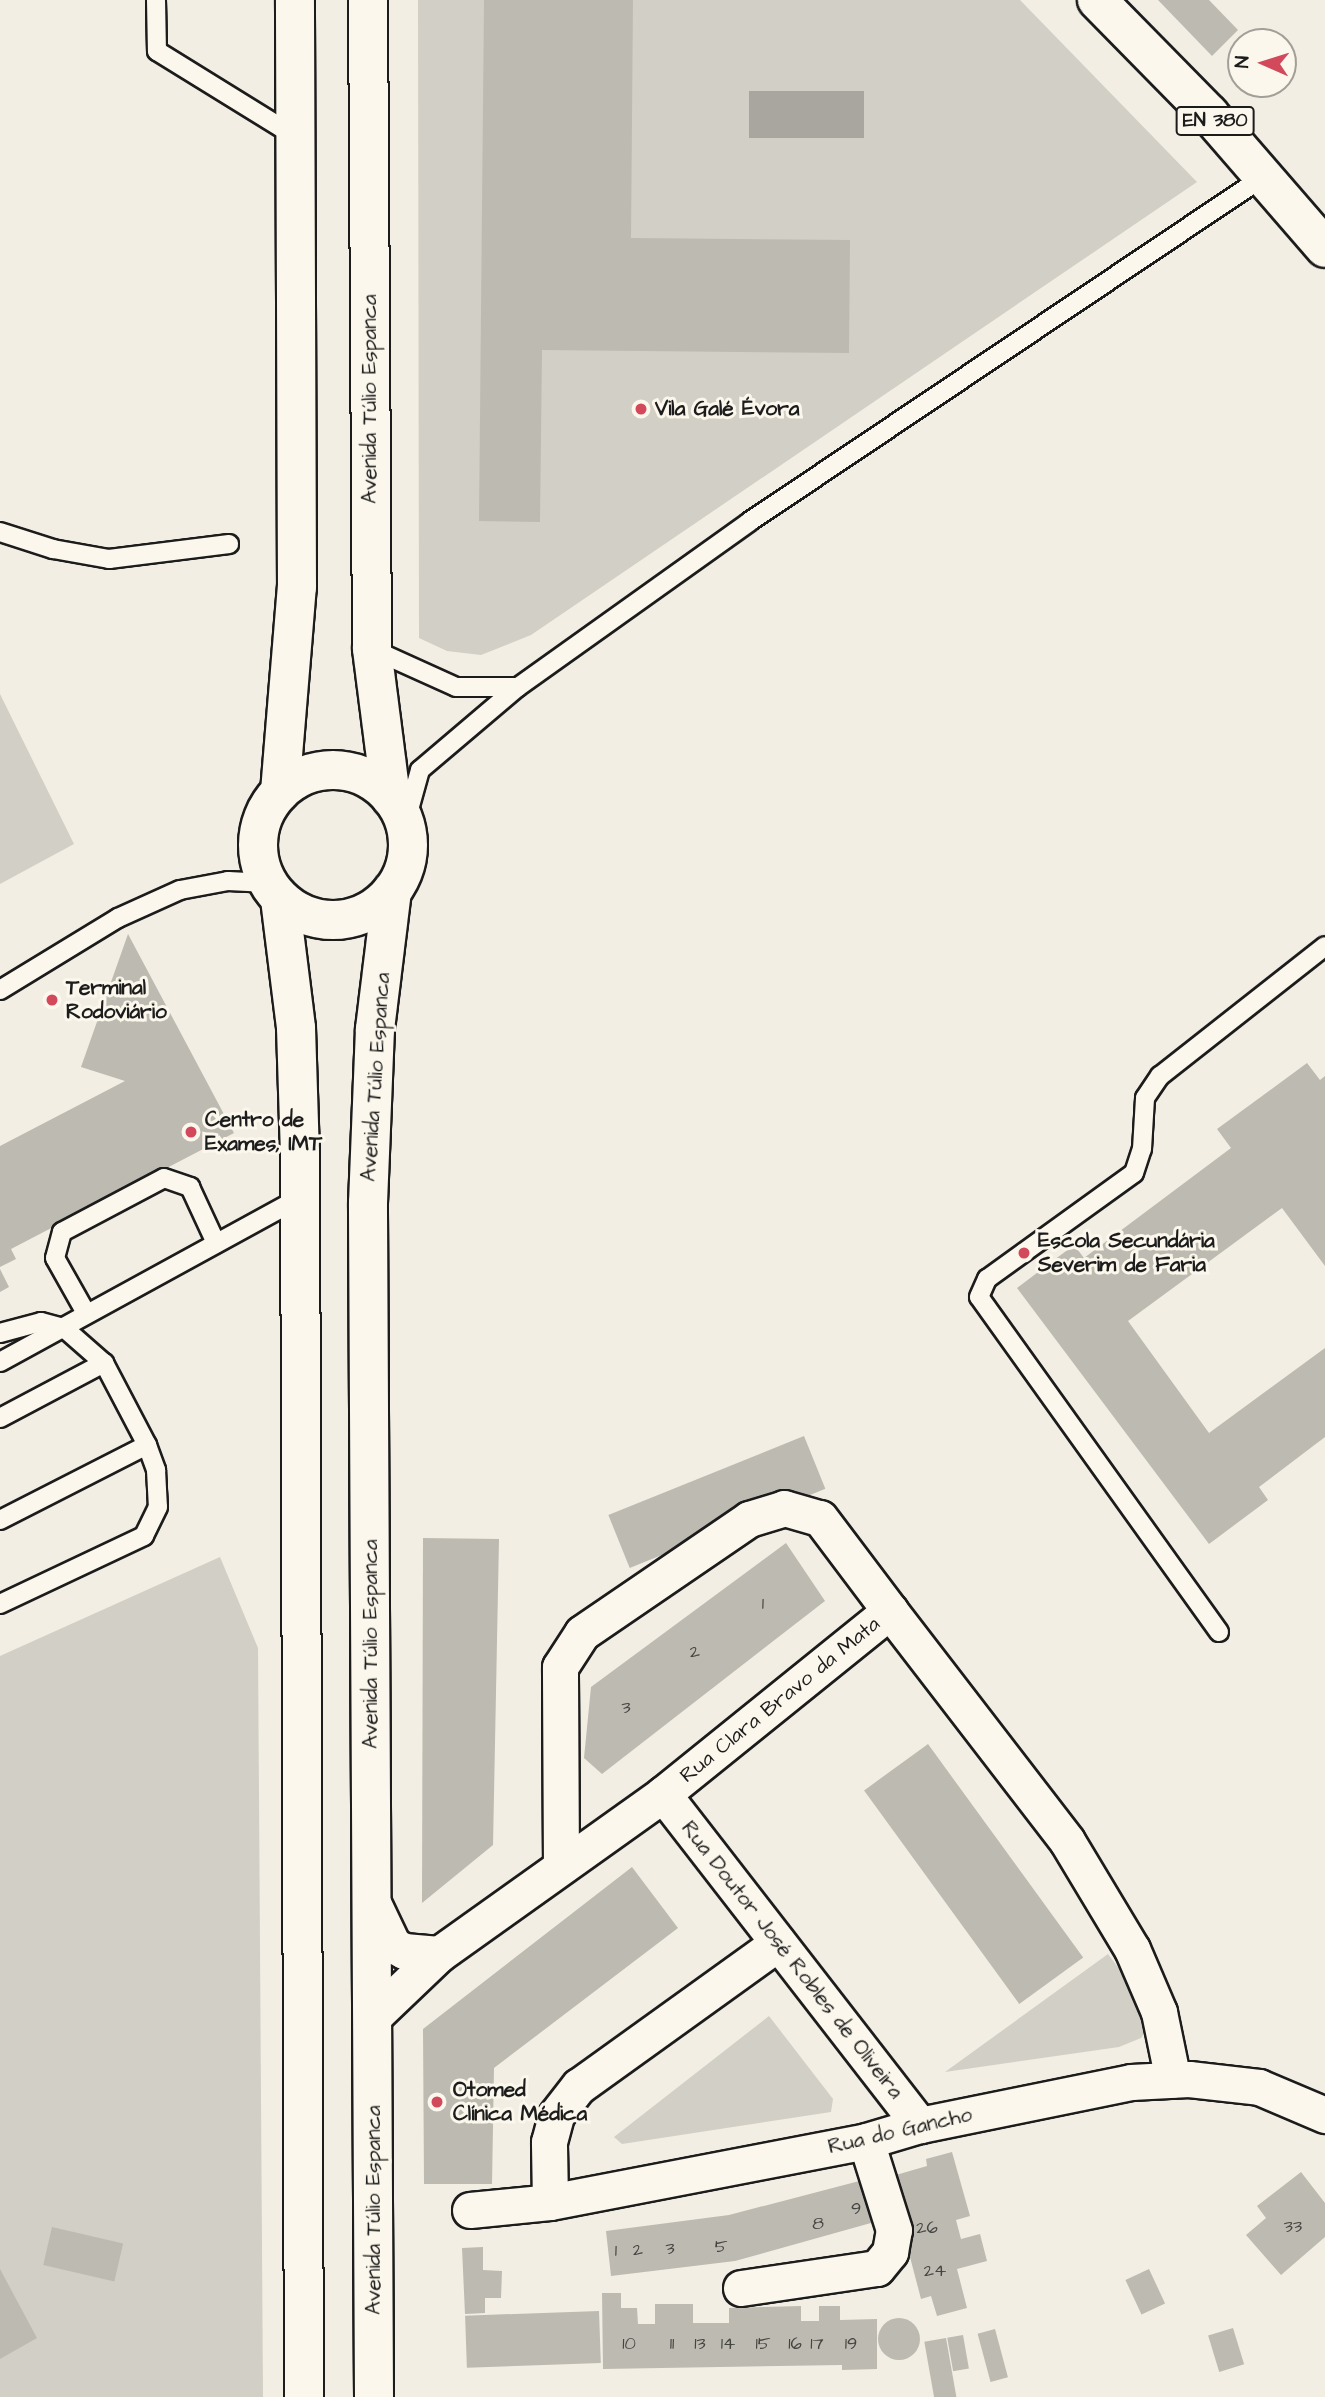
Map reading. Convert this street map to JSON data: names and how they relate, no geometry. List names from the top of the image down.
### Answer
{
  "streets": {
    "main road": ["EN 380", "Avenida Túlio Espanca"],
    "street": ["Rua Clara Bravo da Mata", "Rua Doutor José Robles de Oliveira", "Rua do Gancho"]
  },
  "crossings": [
    ["Avenida Túlio Espanca", "Rua Clara Bravo da Mata"],
    ["Rua Clara Bravo da Mata", "Rua Doutor José Robles de Oliveira"],
    ["Rua Clara Bravo da Mata", "Rua do Gancho"],
    ["Rua Doutor José Robles de Oliveira", "Rua do Gancho"]
  ],
  "places": [
    "Vila Galé Évora",
    "Terminal Rodoviário",
    "Centro de Exames, IMT",
    "Escola Secundária Severim de Faria",
    "Otomed Clínica Médica"
  ],
  "house_numbers": [
    "1",
    "2",
    "3",
    "9",
    "8",
    "33",
    "26",
    "5",
    "3",
    "2",
    "1",
    "24",
    "10",
    "11",
    "13",
    "14",
    "15",
    "16",
    "17",
    "19"
  ],
  "north": "left"
}
